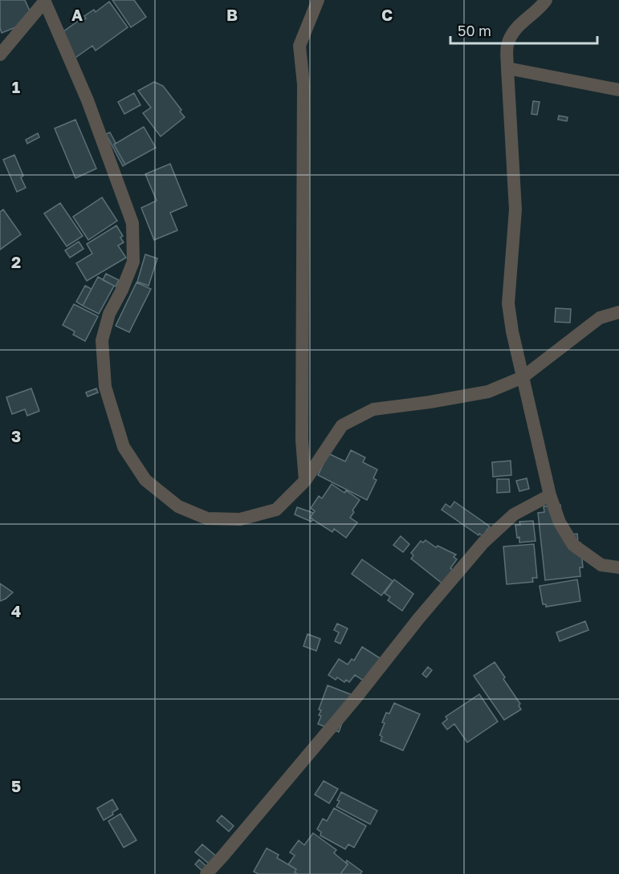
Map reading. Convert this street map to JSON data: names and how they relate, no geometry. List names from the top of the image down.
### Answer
{
  "scale_bar": "50 m",
  "grid": {
    "columns": ["A", "B", "C"],
    "rows": [
      "1",
      "2",
      "3",
      "4",
      "5"
    ]
  }
}
